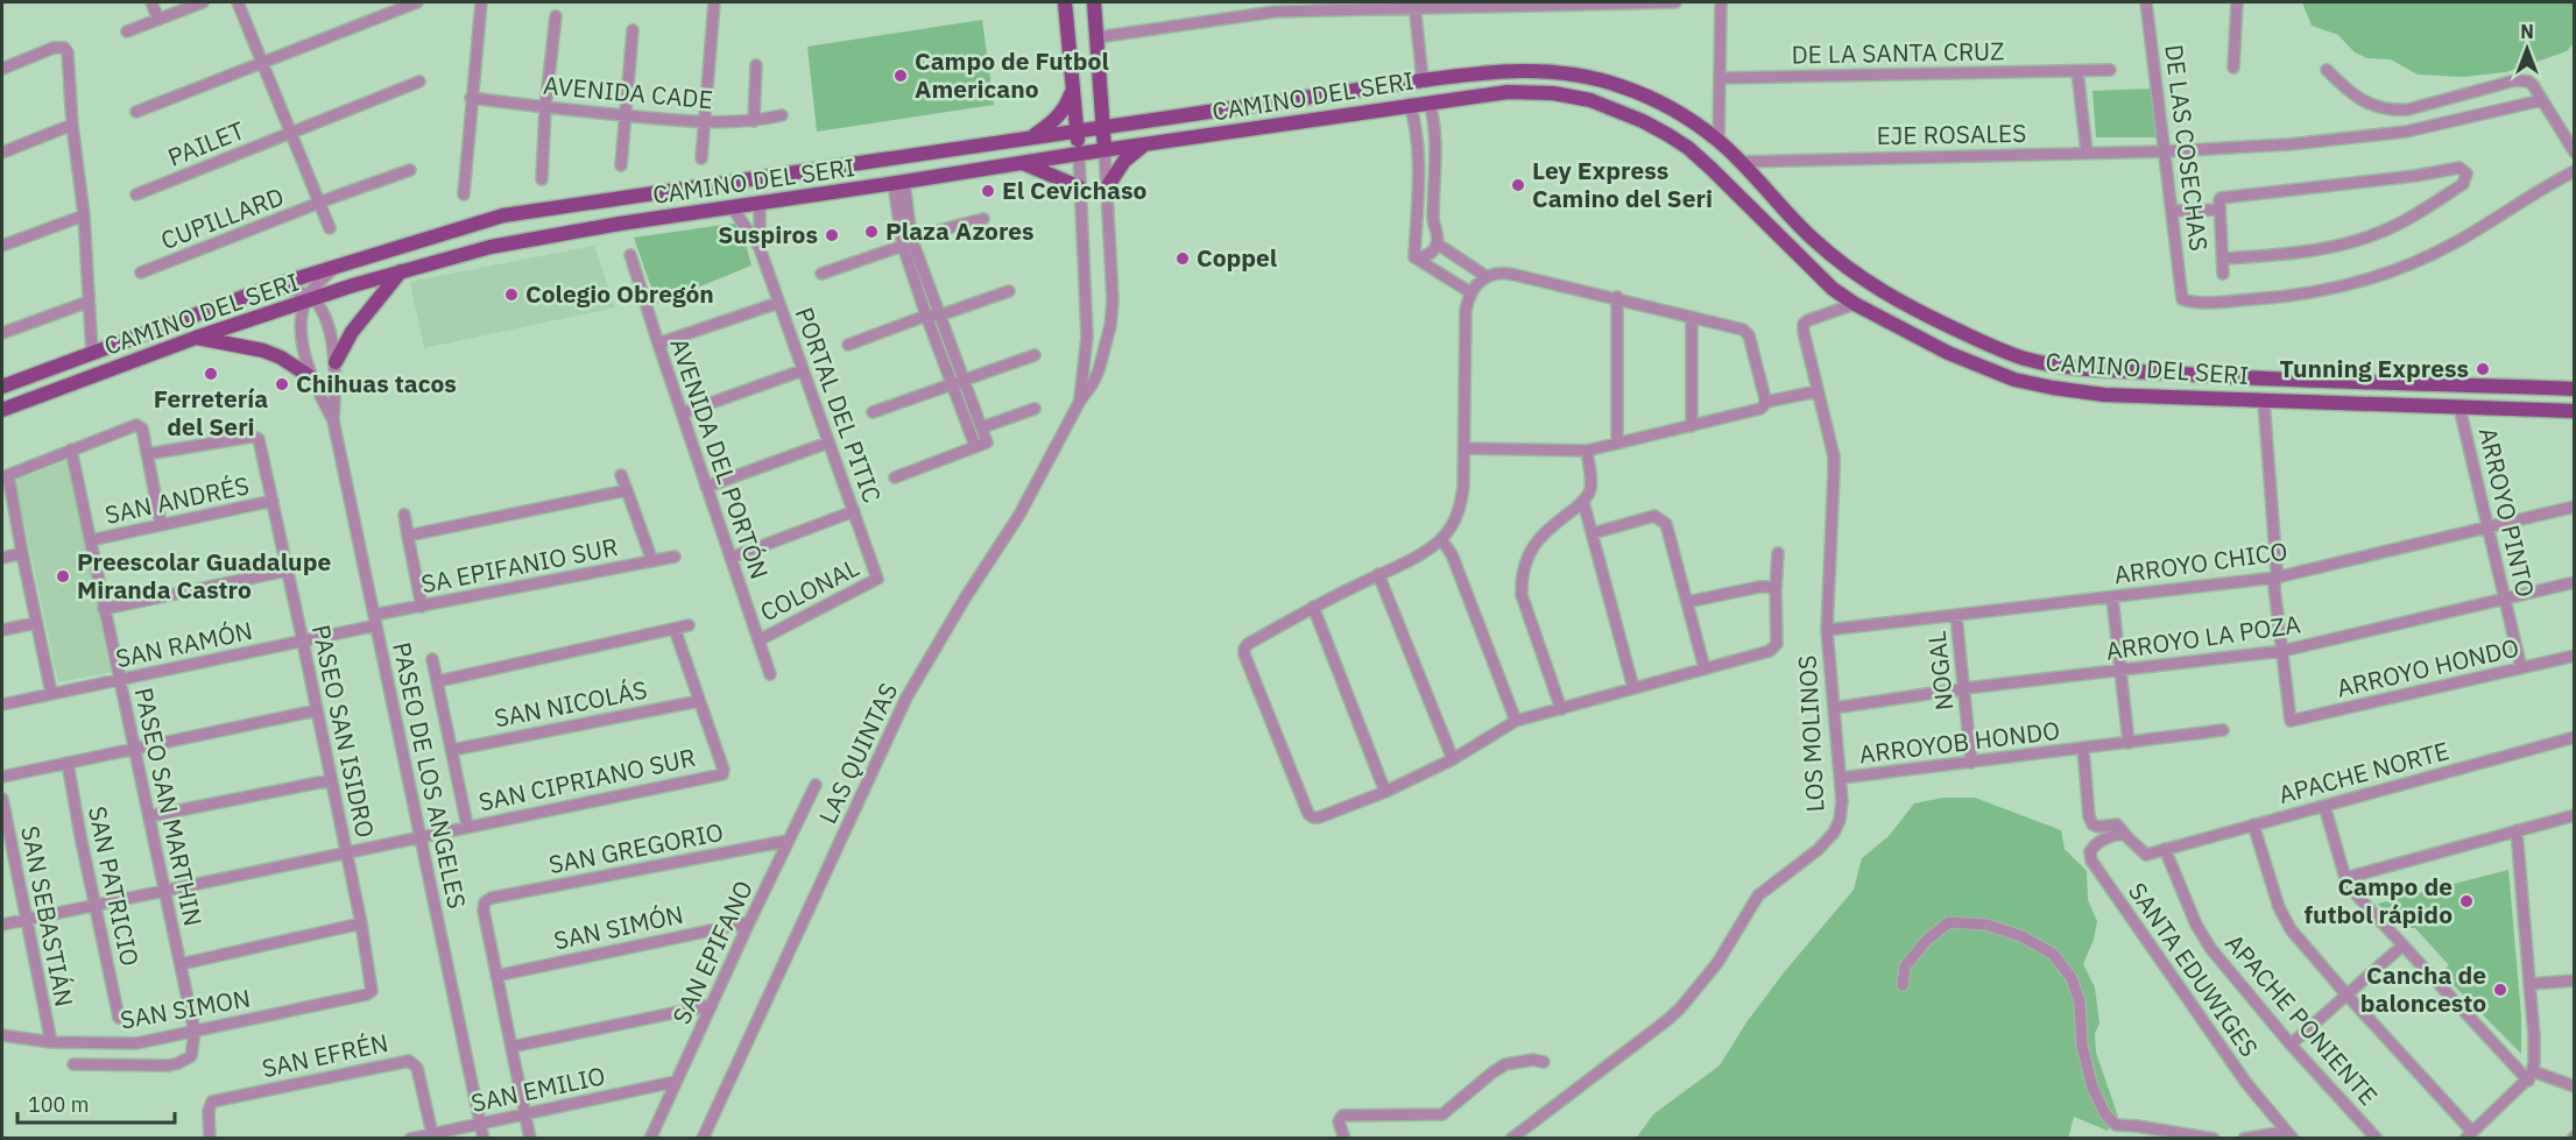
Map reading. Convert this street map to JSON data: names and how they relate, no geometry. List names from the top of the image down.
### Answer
{
  "streets": {
    "main road": ["CAMINO DEL SERI"],
    "street": [
      "DE LA SANTA CRUZ",
      "AVENIDA CADE",
      "EJE ROSALES",
      "PAILET",
      "DE LAS COSECHAS",
      "CUPILLARD",
      "PORTAL DEL PITIC",
      "AVENIDA DEL PORTÓN",
      "SAN ANDRÉS",
      "ARROYO PINTO",
      "ARROYO CHICO",
      "SA EPIFANIO SUR",
      "COLONAL",
      "ARROYO LA POZA",
      "SAN RAMÓN",
      "ARROYO HONDO",
      "NOGAL",
      "SAN NICOLÁS",
      "PASEO SAN ISIDRO",
      "LOS MOLINOS",
      "ARROYOB HONDO",
      "LAS QUINTAS",
      "APACHE NORTE",
      "PASEO DE LOS ANGELES",
      "SAN CIPRIANO SUR",
      "PASEO SAN MARTHIN",
      "SAN GREGORIO",
      "SAN PATRICIO",
      "SAN SEBASTIÁN",
      "SAN SIMÓN",
      "SAN EPIFANO",
      "SANTA EDUWIGES",
      "SAN SIMON",
      "APACHE PONIENTE",
      "SAN EFRÉN",
      "SAN EMILIO"
    ]
  },
  "crossings": [
    ["CAMINO DEL SERI", "EJE ROSALES"],
    ["CAMINO DEL SERI", "PORTAL DEL PITIC"],
    ["CAMINO DEL SERI", "ARROYO PINTO"],
    ["CAMINO DEL SERI", "LOS MOLINOS"],
    ["CAMINO DEL SERI", "LAS QUINTAS"],
    ["EJE ROSALES", "DE LAS COSECHAS"],
    ["PORTAL DEL PITIC", "COLONAL"],
    ["AVENIDA DEL PORTÓN", "COLONAL"],
    ["SAN ANDRÉS", "PASEO SAN ISIDRO"],
    ["SAN ANDRÉS", "PASEO SAN MARTHIN"],
    ["ARROYO PINTO", "ARROYO CHICO"],
    ["ARROYO PINTO", "ARROYO LA POZA"],
    ["ARROYO PINTO", "ARROYO HONDO"],
    ["ARROYO CHICO", "NOGAL"],
    ["ARROYO CHICO", "LOS MOLINOS"],
    ["SA EPIFANIO SUR", "SAN RAMÓN"],
    ["SA EPIFANIO SUR", "PASEO DE LOS ANGELES"],
    ["ARROYO LA POZA", "ARROYO HONDO"],
    ["ARROYO LA POZA", "NOGAL"],
    ["ARROYO LA POZA", "LOS MOLINOS"],
    ["SAN RAMÓN", "PASEO SAN ISIDRO"],
    ["SAN RAMÓN", "PASEO DE LOS ANGELES"],
    ["SAN RAMÓN", "PASEO SAN MARTHIN"],
    ["NOGAL", "ARROYOB HONDO"],
    ["SAN NICOLÁS", "SAN CIPRIANO SUR"],
    ["PASEO SAN ISIDRO", "SAN CIPRIANO SUR"],
    ["PASEO SAN ISIDRO", "SAN SIMON"],
    ["LOS MOLINOS", "ARROYOB HONDO"],
    ["APACHE NORTE", "APACHE PONIENTE"],
    ["PASEO DE LOS ANGELES", "SAN CIPRIANO SUR"],
    ["PASEO DE LOS ANGELES", "SAN EMILIO"],
    ["SAN CIPRIANO SUR", "PASEO SAN MARTHIN"],
    ["SAN CIPRIANO SUR", "SAN PATRICIO"],
    ["SAN CIPRIANO SUR", "SAN SEBASTIÁN"],
    ["PASEO SAN MARTHIN", "SAN SIMON"],
    ["SAN GREGORIO", "SAN SIMÓN"],
    ["SAN GREGORIO", "SAN EPIFANO"],
    ["SAN SEBASTIÁN", "SAN SIMON"],
    ["SAN SIMÓN", "SAN EPIFANO"],
    ["SAN EPIFANO", "SAN EMILIO"],
    ["SAN EFRÉN", "SAN EMILIO"]
  ],
  "places": [
    "Campo de Futbol Americano",
    "Ley Express Camino del Seri",
    "El Cevichaso",
    "Plaza Azores",
    "Suspiros",
    "Coppel",
    "Colegio Obregón",
    "Tunning Express",
    "Ferretería del Seri",
    "Chihuas tacos",
    "Preescolar Guadalupe Miranda Castro",
    "Campo de futbol rápido",
    "Cancha de baloncesto"
  ],
  "scale_bar": "100 m",
  "north": "top"
}
